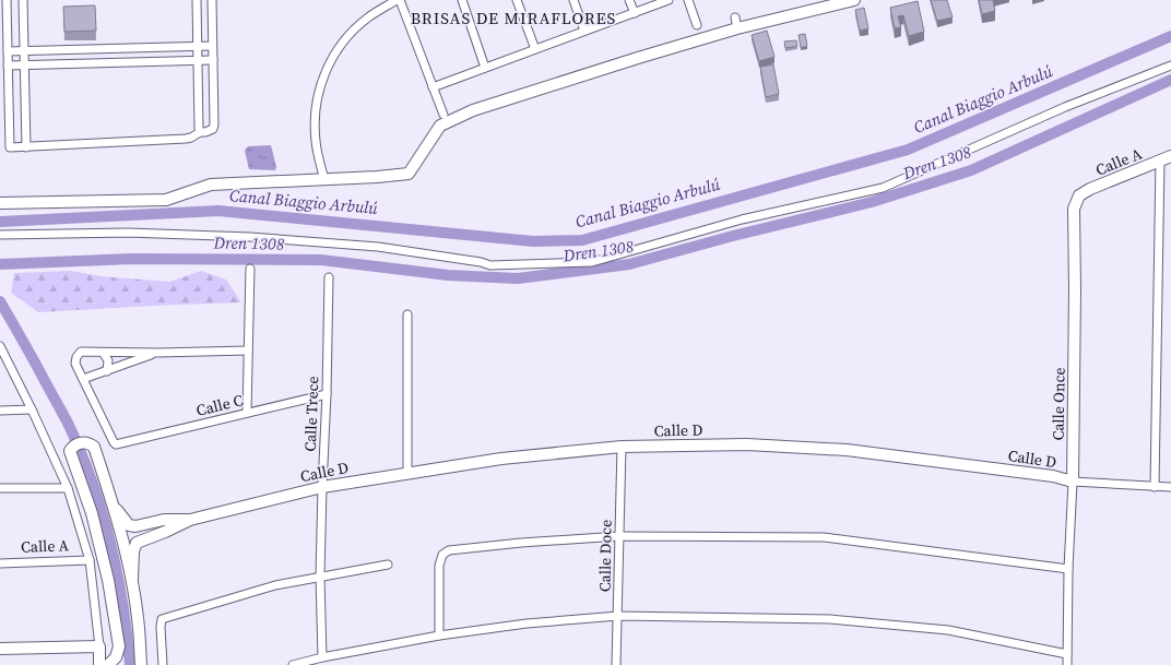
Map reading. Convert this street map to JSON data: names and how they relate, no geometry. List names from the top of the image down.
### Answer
{
  "streets": {
    "street": [
      "Calle A",
      "Calle Once",
      "Calle C",
      "Calle Trece",
      "Calle D",
      "Calle Doce"
    ]
  },
  "crossings": [
    ["Calle A", "Calle Once"],
    ["Calle Once", "Calle D"],
    ["Calle C", "Calle Trece"],
    ["Calle Trece", "Calle D"],
    ["Calle D", "Calle Doce"]
  ],
  "districts": ["BRISAS DE MIRAFLORES"],
  "water": ["Canal Biaggio Arbulú", "Dren 1308"]
}
